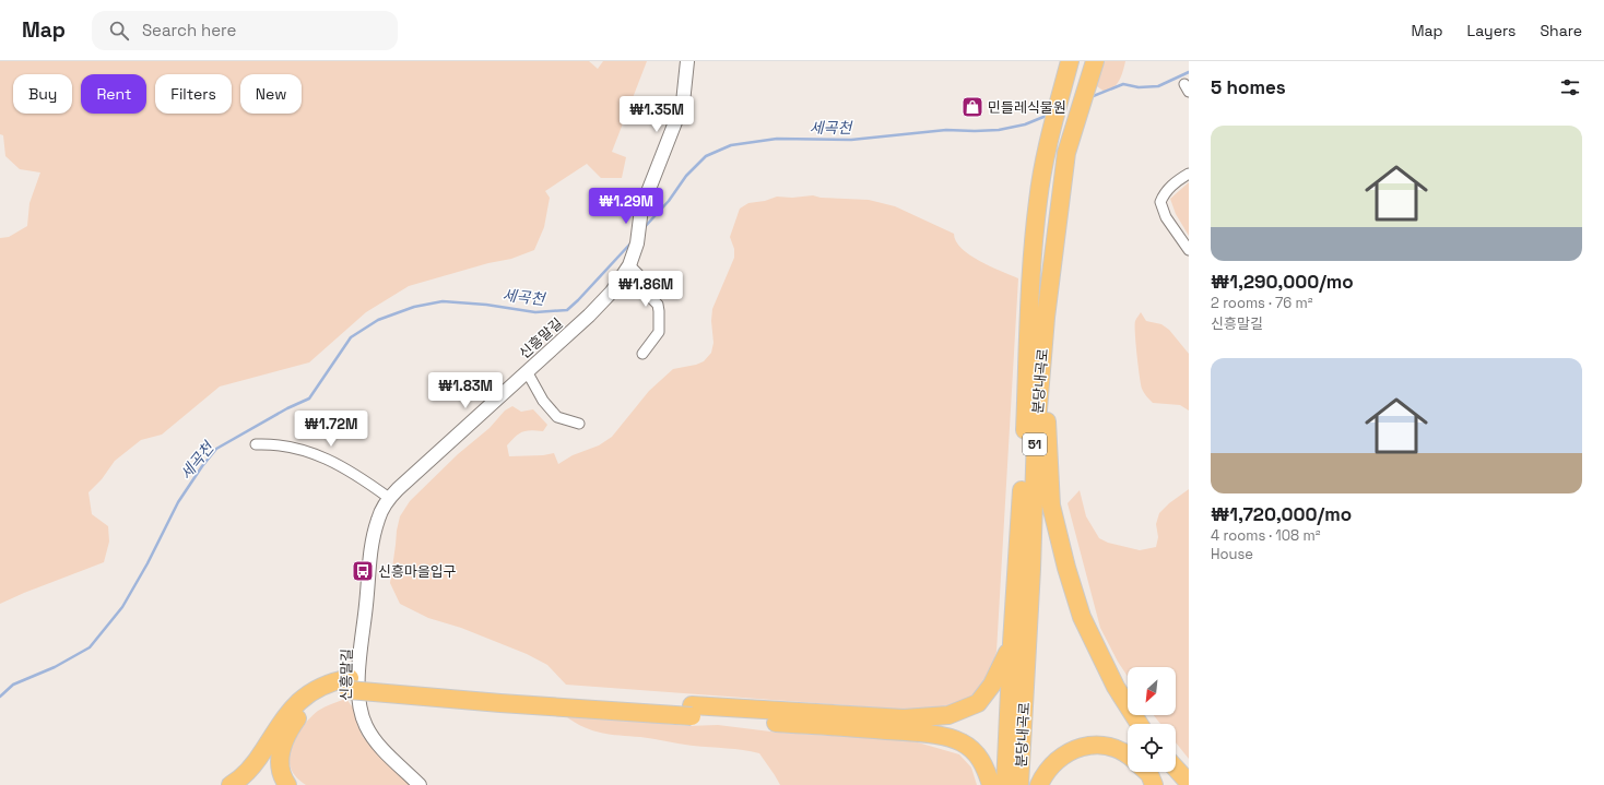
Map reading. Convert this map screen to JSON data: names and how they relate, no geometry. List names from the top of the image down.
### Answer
{
  "streets": {
    "highway": ["분당내곡로", "51"],
    "street": ["신흥말길"]
  },
  "water": ["세곡천"],
  "places": {
    "shop": ["민들레식물원"],
    "bus stop": ["신흥마을입구"]
  },
  "north": "bottom left",
  "page": {
    "header": "Map",
    "search": "Search here",
    "nav": ["Map", "Layers", "Share"],
    "heading": "5 homes",
    "chip": [
      "Buy",
      "Rent",
      "Filters",
      "New"
    ],
    "price": [
      "₩1.35M",
      "₩1.29M",
      "₩1.86M",
      "₩1.83M",
      "₩1.72M"
    ],
    "list": [
      {
        "name": "₩1,290,000/mo",
        "note": "2 rooms · 76 m² · 신흥말길"
      },
      {
        "name": "₩1,720,000/mo",
        "note": "4 rooms · 108 m² · House"
      }
    ]
  }
}
